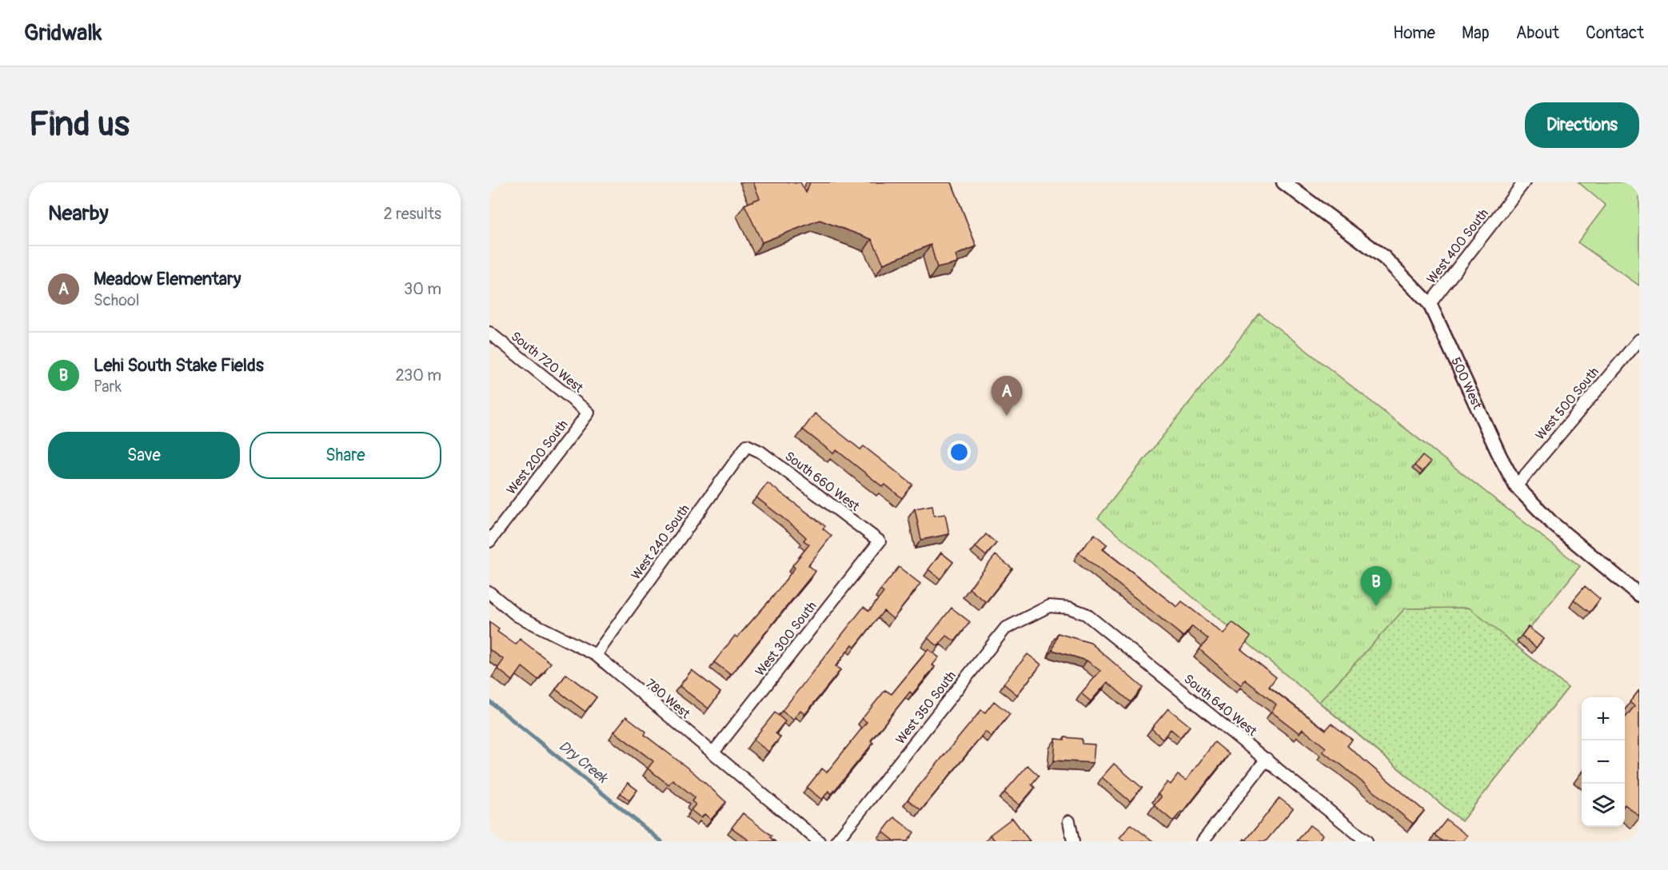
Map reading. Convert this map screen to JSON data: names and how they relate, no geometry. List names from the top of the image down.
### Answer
{
  "streets": {
    "street": [
      "West 400 South",
      "South 720 West",
      "500 West",
      "West 500 South",
      "West 200 South",
      "South 660 West",
      "West 240 South",
      "West 300 South",
      "780 West",
      "South 640 West",
      "West 350 South"
    ]
  },
  "crossings": [
    ["West 400 South", "500 West"],
    ["South 720 West", "West 200 South"],
    ["500 West", "West 500 South"],
    ["South 660 West", "West 240 South"],
    ["South 660 West", "West 300 South"],
    ["West 240 South", "780 West"],
    ["West 300 South", "780 West"],
    ["South 640 West", "West 350 South"]
  ],
  "water": ["Dry Creek"],
  "page": {
    "header": "Gridwalk",
    "nav": [
      "Home",
      "Map",
      "About",
      "Contact"
    ],
    "buttons": [
      "Directions",
      ["Save", "Share"]
    ],
    "title": "Find us",
    "heading": ["Nearby", "2 results"],
    "list": [
      {
        "mark": "A",
        "name": "Meadow Elementary",
        "note": "School",
        "value": "30 m"
      },
      {
        "mark": "B",
        "name": "Lehi South Stake Fields",
        "note": "Park",
        "value": "230 m"
      }
    ],
    "pins": ["A", "B"],
    "map_buttons": ["+", "−"]
  }
}
